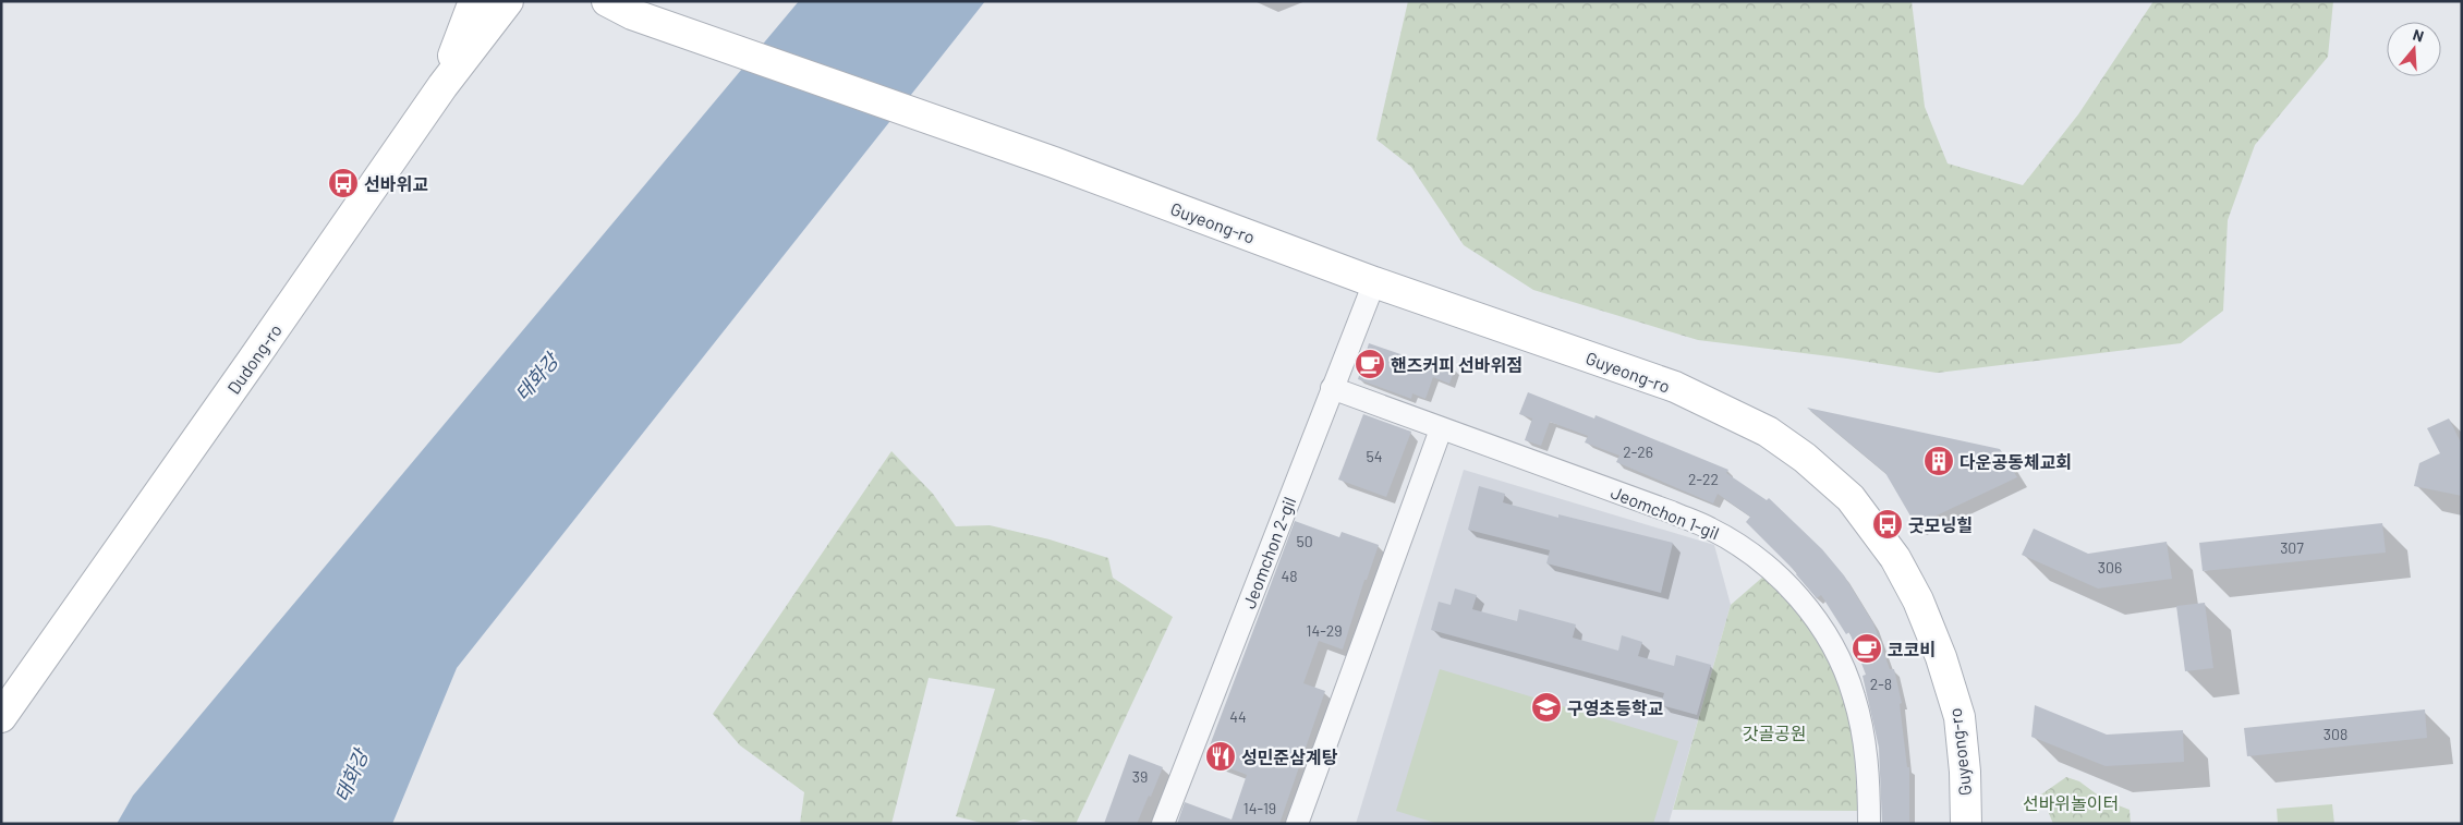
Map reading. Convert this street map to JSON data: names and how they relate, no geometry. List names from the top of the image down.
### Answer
{
  "streets": {
    "main road": ["Guyeong-ro", "Dudong-ro"],
    "street": ["Jeomchon 1-gil", "Jeomchon 2-gil"]
  },
  "crossings": [
    ["Guyeong-ro", "Jeomchon 2-gil"],
    ["Jeomchon 1-gil", "Jeomchon 2-gil"]
  ],
  "water": ["태화강"],
  "parks": ["갓골공원", "선바위놀이터"],
  "places": {
    "bus stop": ["선바위교", "굿모닝힐"],
    "cafe": ["핸즈커피 선바위점", "코코비"],
    "building": ["다운공동체교회"],
    "school or university": ["구영초등학교"],
    "restaurant": ["성민준삼계탕"]
  },
  "house_numbers": [
    "2-26",
    "54",
    "2-22",
    "50",
    "307",
    "306",
    "48",
    "14-29",
    "2-8",
    "44",
    "308",
    "39",
    "14-19"
  ],
  "north": "top"
}
